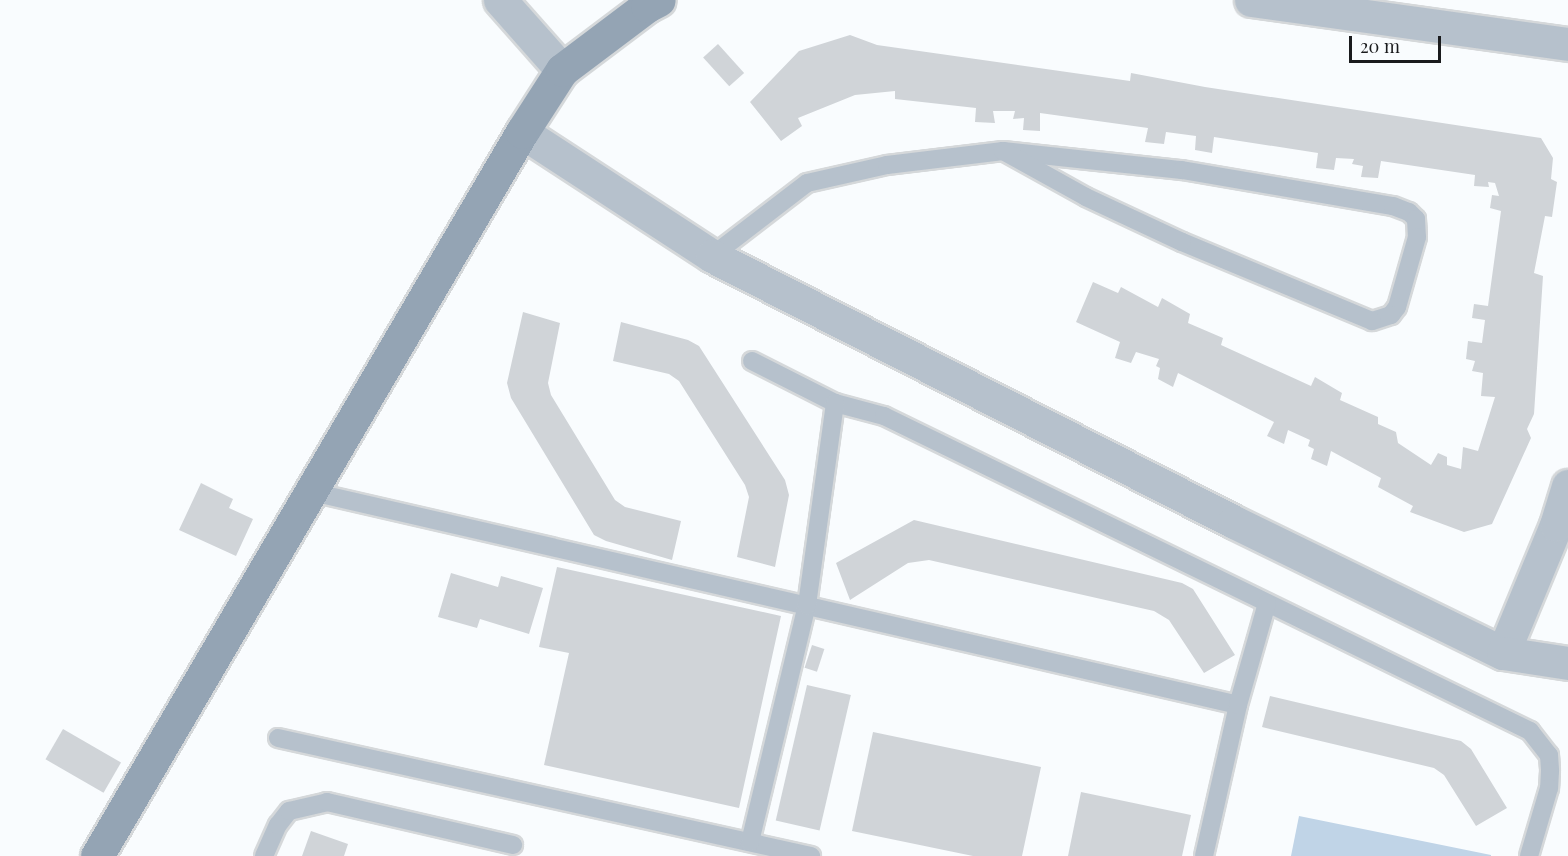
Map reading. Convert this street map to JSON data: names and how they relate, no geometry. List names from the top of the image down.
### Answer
{
  "scale_bar": "20 m"
}
